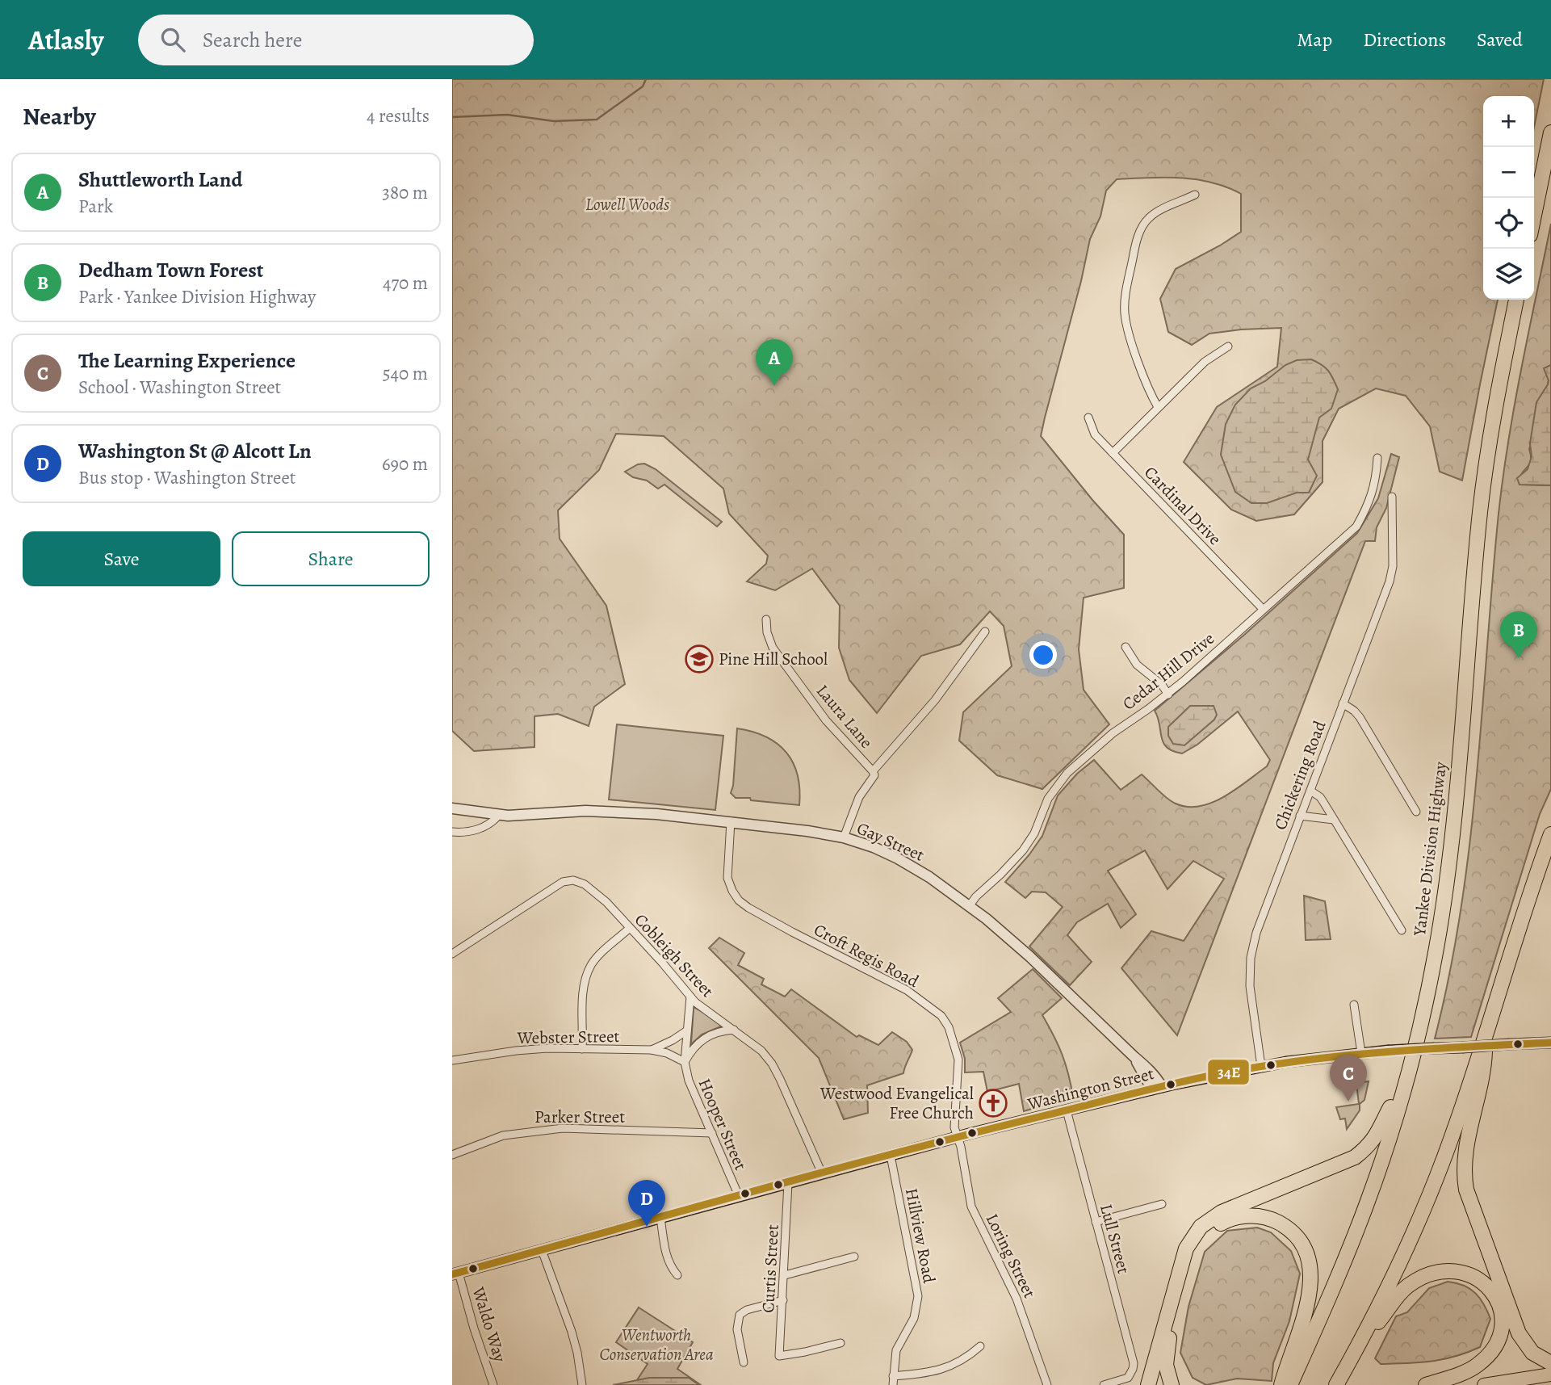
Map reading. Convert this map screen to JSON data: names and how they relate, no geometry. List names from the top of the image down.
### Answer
{
  "streets": {
    "highway": ["Yankee Division Highway"],
    "main road": ["Gay Street", "Washington Street"],
    "street": [
      "Cardinal Drive",
      "Cedar Hill Drive",
      "Laura Lane",
      "Chickering Road",
      "Cobleigh Street",
      "Croft Regis Road",
      "Webster Street",
      "Parker Street",
      "Hooper Street",
      "Hillview Road",
      "Lull Street",
      "Loring Street",
      "Curtis Street",
      "Waldo Way"
    ]
  },
  "crossings": [
    ["Cardinal Drive", "Cedar Hill Drive"],
    ["Cedar Hill Drive", "Gay Street"],
    ["Laura Lane", "Gay Street"],
    ["Chickering Road", "Washington Street"],
    ["Gay Street", "Croft Regis Road"],
    ["Gay Street", "Washington Street"],
    ["Cobleigh Street", "Washington Street"],
    ["Cobleigh Street", "Hooper Street"],
    ["Croft Regis Road", "Washington Street"],
    ["Croft Regis Road", "Loring Street"],
    ["Webster Street", "Hooper Street"],
    ["Washington Street", "Hooper Street"],
    ["Washington Street", "Hillview Road"],
    ["Washington Street", "Lull Street"],
    ["Washington Street", "Loring Street"],
    ["Washington Street", "Curtis Street"],
    ["Washington Street", "Waldo Way"],
    ["Parker Street", "Hooper Street"]
  ],
  "parks": ["Lowell Woods", "Wentworth Conservation Area"],
  "places": {
    "school or university": ["Pine Hill School"],
    "church": ["Westwood Evangelical Free Church"]
  },
  "lines": ["transit line 34E"],
  "page": {
    "header": "Atlasly",
    "search": "Search here",
    "nav": ["Map", "Directions", "Saved"],
    "heading": ["Nearby", "4 results"],
    "map_buttons": ["+", "−"],
    "list": [
      {
        "mark": "A",
        "name": "Shuttleworth Land",
        "note": "Park",
        "value": "380 m"
      },
      {
        "mark": "B",
        "name": "Dedham Town Forest",
        "note": "Park · Yankee Division Highway",
        "value": "470 m"
      },
      {
        "mark": "C",
        "name": "The Learning Experience",
        "note": "School · Washington Street",
        "value": "540 m"
      },
      {
        "mark": "D",
        "name": "Washington St @ Alcott Ln",
        "note": "Bus stop · Washington Street",
        "value": "690 m"
      }
    ],
    "pins": [
      "A",
      "B",
      "C",
      "D"
    ],
    "buttons": ["Save", "Share"]
  }
}
